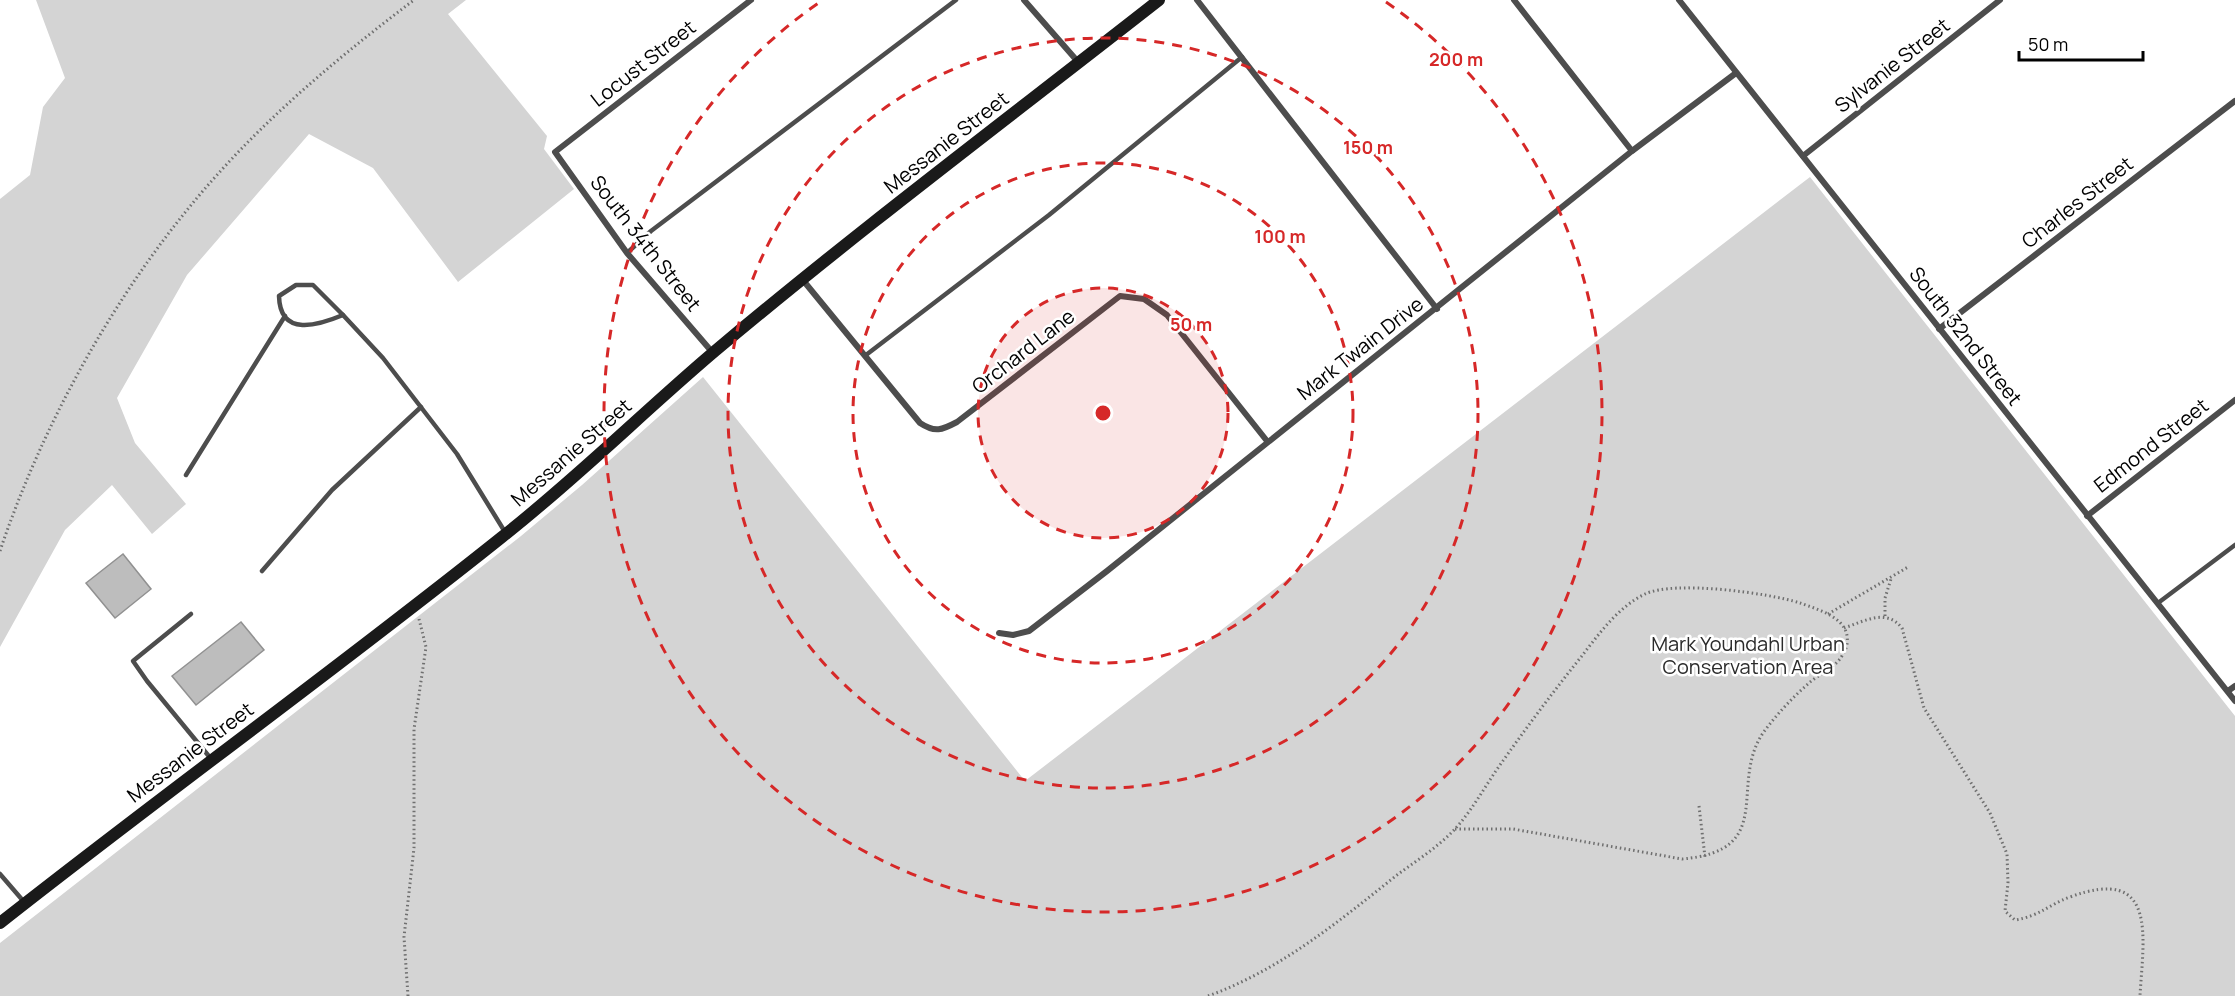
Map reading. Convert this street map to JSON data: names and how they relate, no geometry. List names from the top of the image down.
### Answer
{
  "streets": {
    "street": [
      "Locust Street",
      "Sylvanie Street",
      "Messanie Street",
      "Charles Street",
      "South 34th Street",
      "South 32nd Street",
      "Mark Twain Drive",
      "Orchard Lane",
      "Edmond Street"
    ]
  },
  "crossings": [
    ["Locust Street", "South 34th Street"],
    ["Sylvanie Street", "South 32nd Street"],
    ["Messanie Street", "South 34th Street"],
    ["Messanie Street", "Orchard Lane"],
    ["Charles Street", "South 32nd Street"],
    ["South 32nd Street", "Mark Twain Drive"],
    ["South 32nd Street", "Edmond Street"],
    ["Mark Twain Drive", "Orchard Lane"]
  ],
  "parks": ["Mark Youndahl Urban Conservation Area"],
  "scale_bar": "50 m",
  "rings": [
    "200 m",
    "150 m",
    "100 m",
    "50 m"
  ]
}
